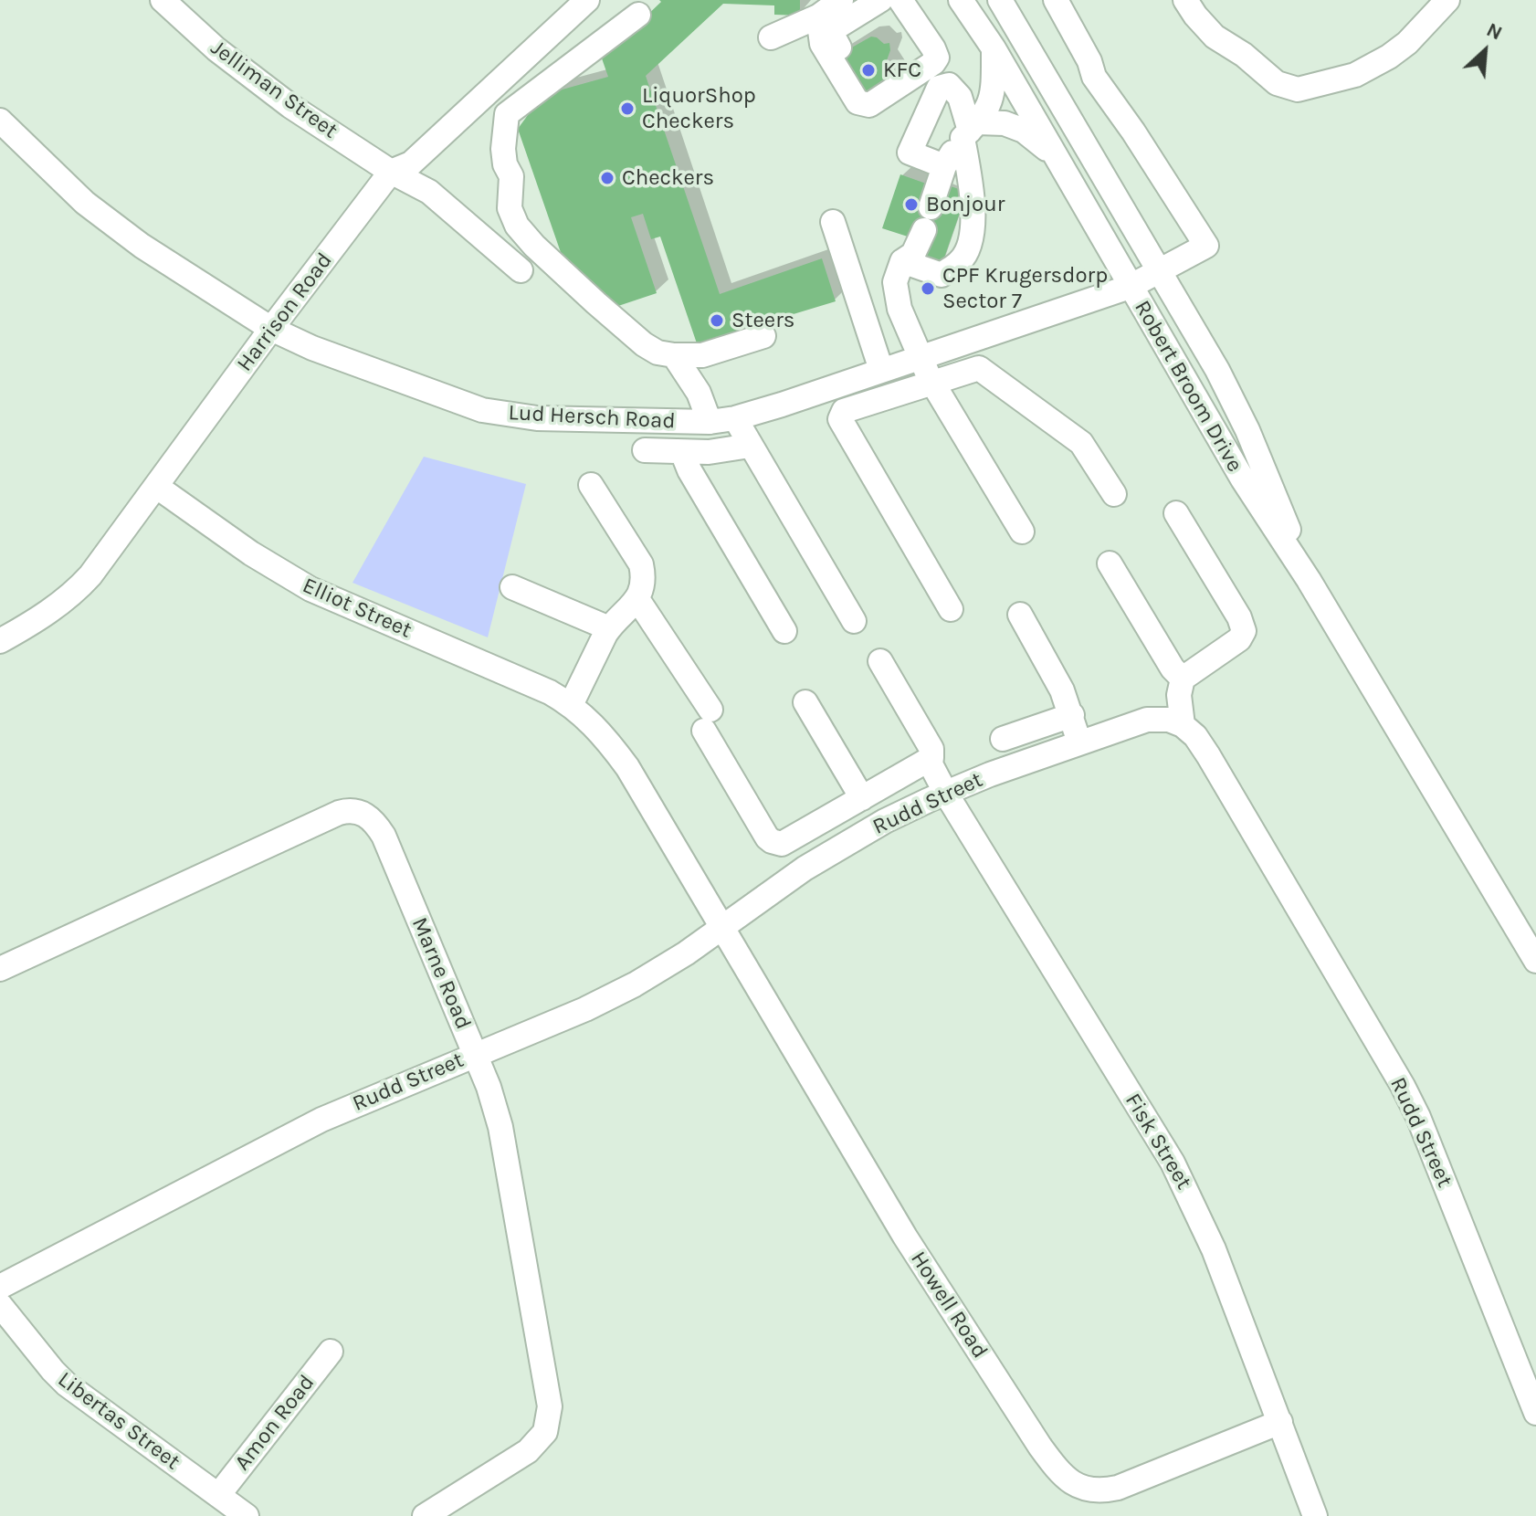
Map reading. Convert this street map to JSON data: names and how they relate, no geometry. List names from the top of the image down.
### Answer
{
  "streets": {
    "street": [
      "Jelliman Street",
      "Harrison Road",
      "Robert Broom Drive",
      "Lud Hersch Road",
      "Elliot Street",
      "Rudd Street",
      "Marne Road",
      "Fisk Street",
      "Howell Road",
      "Libertas Street",
      "Amon Road"
    ]
  },
  "crossings": [
    ["Jelliman Street", "Harrison Road"],
    ["Harrison Road", "Lud Hersch Road"],
    ["Harrison Road", "Elliot Street"],
    ["Robert Broom Drive", "Lud Hersch Road"],
    ["Elliot Street", "Rudd Street"],
    ["Elliot Street", "Howell Road"],
    ["Rudd Street", "Marne Road"],
    ["Rudd Street", "Fisk Street"],
    ["Rudd Street", "Howell Road"],
    ["Fisk Street", "Howell Road"],
    ["Libertas Street", "Amon Road"]
  ],
  "places": [
    "KFC",
    "LiquorShop Checkers",
    "Checkers",
    "Bonjour",
    "CPF Krugersdorp Sector 7",
    "Steers"
  ],
  "north": "top right"
}
